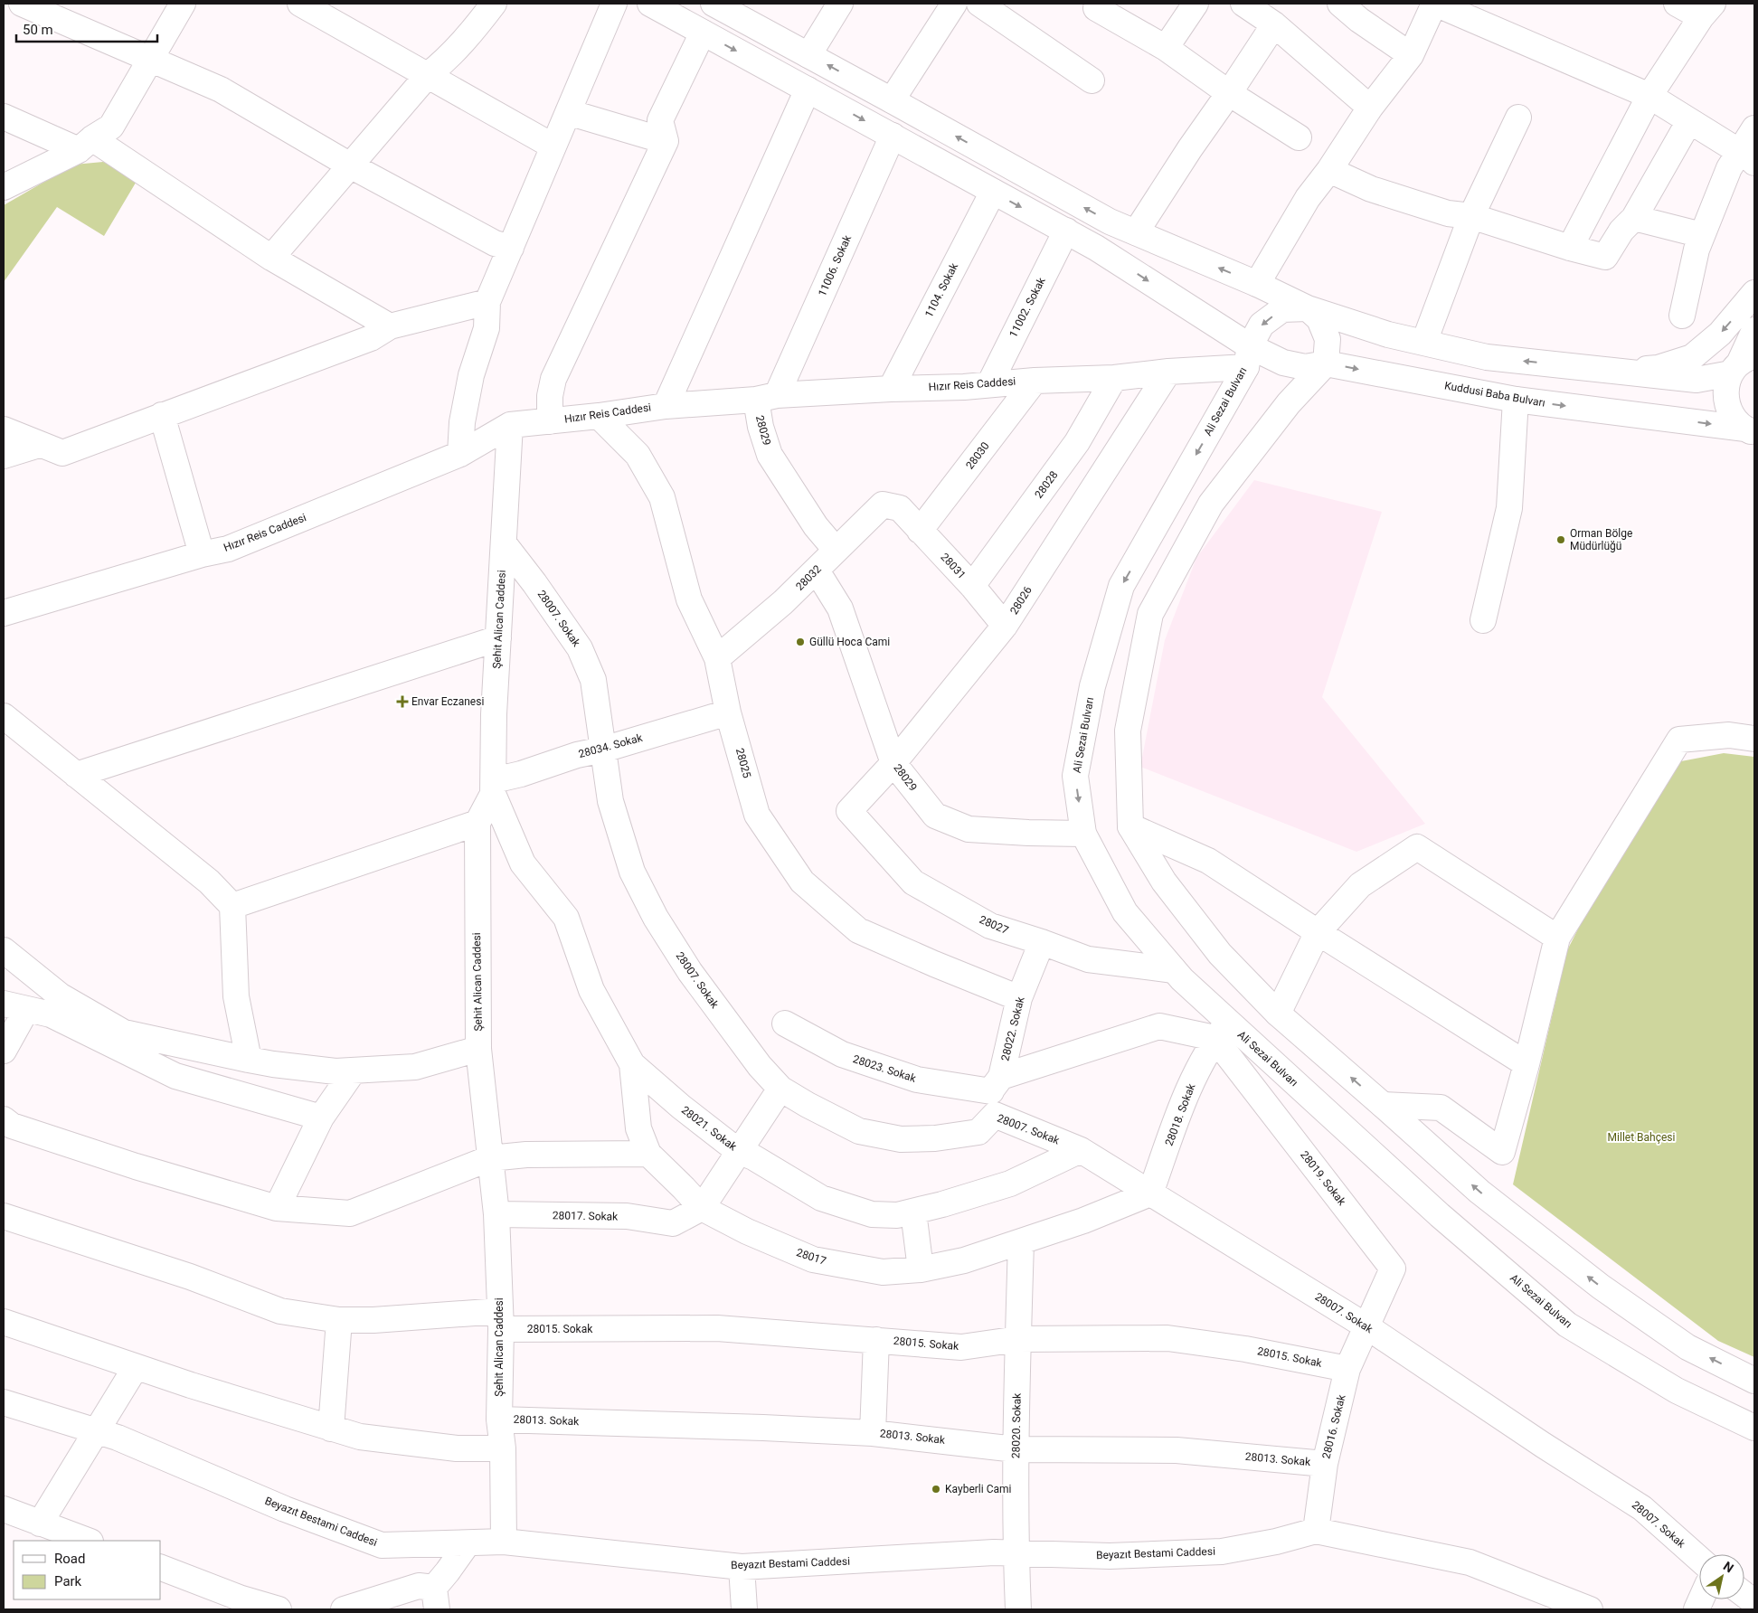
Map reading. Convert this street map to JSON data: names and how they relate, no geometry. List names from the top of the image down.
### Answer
{
  "streets": {
    "street": [
      "11006. Sokak",
      "1104. Sokak",
      "11002. Sokak",
      "Hızır Reis Caddesi",
      "Kuddusi Baba Bulvarı",
      "Ali Sezai Bulvarı",
      "28029",
      "28030",
      "28028",
      "28031",
      "28032",
      "28026",
      "28007. Sokak",
      "Şehit Alican Caddesi",
      "28034. Sokak",
      "28025",
      "28027",
      "28022. Sokak",
      "28023. Sokak",
      "28018. Sokak",
      "28021. Sokak",
      "28019. Sokak",
      "28017. Sokak",
      "28017",
      "28015. Sokak",
      "28013. Sokak",
      "28020. Sokak",
      "28016. Sokak",
      "Beyazıt Bestami Caddesi"
    ]
  },
  "crossings": [
    ["11006. Sokak", "Hızır Reis Caddesi"],
    ["11006. Sokak", "Kuddusi Baba Bulvarı"],
    ["11006. Sokak", "28029"],
    ["1104. Sokak", "Hızır Reis Caddesi"],
    ["1104. Sokak", "Kuddusi Baba Bulvarı"],
    ["11002. Sokak", "Hızır Reis Caddesi"],
    ["11002. Sokak", "Kuddusi Baba Bulvarı"],
    ["Hızır Reis Caddesi", "Kuddusi Baba Bulvarı"],
    ["Hızır Reis Caddesi", "Ali Sezai Bulvarı"],
    ["Hızır Reis Caddesi", "28029"],
    ["Hızır Reis Caddesi", "28030"],
    ["Hızır Reis Caddesi", "28028"],
    ["Hızır Reis Caddesi", "28026"],
    ["Hızır Reis Caddesi", "Şehit Alican Caddesi"],
    ["Hızır Reis Caddesi", "28025"],
    ["Kuddusi Baba Bulvarı", "Ali Sezai Bulvarı"],
    ["Ali Sezai Bulvarı", "28029"],
    ["Ali Sezai Bulvarı", "28027"],
    ["Ali Sezai Bulvarı", "28018. Sokak"],
    ["Ali Sezai Bulvarı", "28019. Sokak"],
    ["28029", "28032"],
    ["28029", "28026"],
    ["28030", "28031"],
    ["28028", "28031"],
    ["28031", "28032"],
    ["28031", "28026"],
    ["28032", "28025"],
    ["28026", "28027"],
    ["28007. Sokak", "Şehit Alican Caddesi"],
    ["28007. Sokak", "28034. Sokak"],
    ["28007. Sokak", "28022. Sokak"],
    ["28007. Sokak", "28023. Sokak"],
    ["28007. Sokak", "28018. Sokak"],
    ["28007. Sokak", "28021. Sokak"],
    ["28007. Sokak", "28019. Sokak"],
    ["28007. Sokak", "28017"],
    ["28007. Sokak", "28016. Sokak"],
    ["Şehit Alican Caddesi", "28034. Sokak"],
    ["Şehit Alican Caddesi", "28021. Sokak"],
    ["Şehit Alican Caddesi", "28017. Sokak"],
    ["Şehit Alican Caddesi", "28015. Sokak"],
    ["Şehit Alican Caddesi", "28013. Sokak"],
    ["Şehit Alican Caddesi", "Beyazıt Bestami Caddesi"],
    ["28034. Sokak", "28025"],
    ["28034. Sokak", "28021. Sokak"],
    ["28025", "28022. Sokak"],
    ["28027", "28022. Sokak"],
    ["28022. Sokak", "28023. Sokak"],
    ["28018. Sokak", "28019. Sokak"],
    ["28018. Sokak", "28017"],
    ["28019. Sokak", "28016. Sokak"],
    ["28017. Sokak", "28017"],
    ["28017", "28020. Sokak"],
    ["28015. Sokak", "28020. Sokak"],
    ["28015. Sokak", "28016. Sokak"],
    ["28013. Sokak", "28020. Sokak"],
    ["28013. Sokak", "28016. Sokak"],
    ["28020. Sokak", "Beyazıt Bestami Caddesi"],
    ["28016. Sokak", "Beyazıt Bestami Caddesi"]
  ],
  "parks": ["Millet Bahçesi"],
  "places": {
    "other": ["Orman Bölge Müdürlüğü", "Güllü Hoca Cami", "Kayberli Cami"],
    "health": ["Envar Eczanesi"]
  },
  "legend": ["Road", "Park"],
  "scale_bar": "50 m",
  "north": "top right"
}
